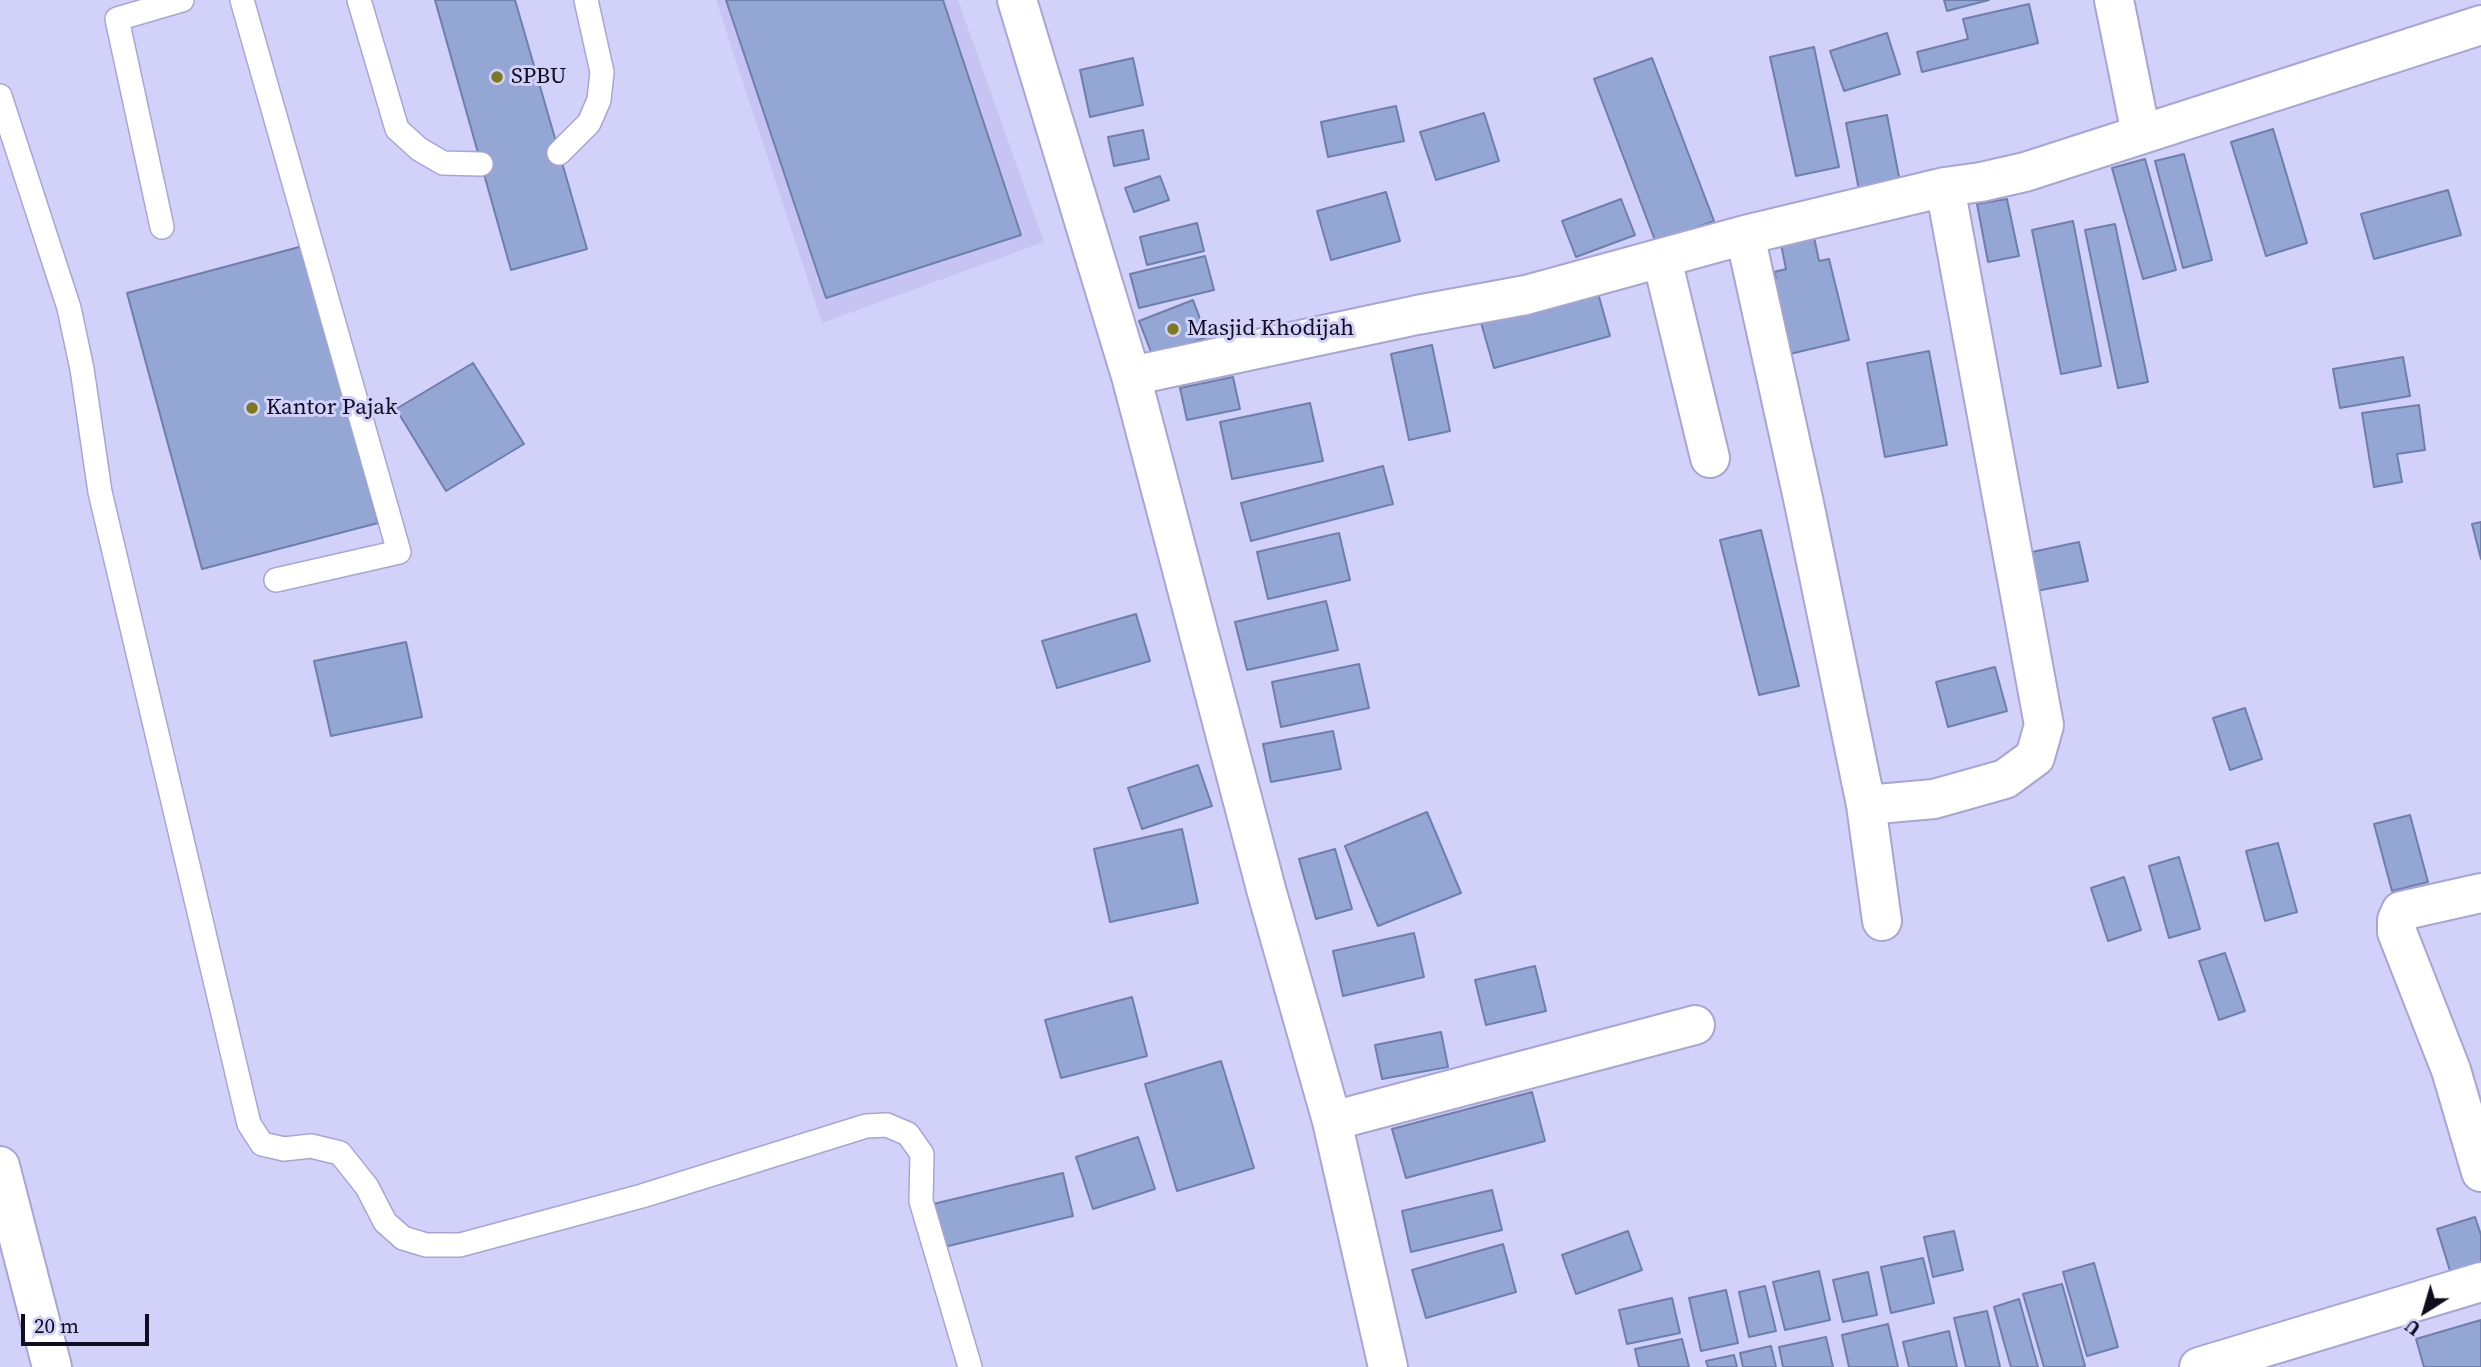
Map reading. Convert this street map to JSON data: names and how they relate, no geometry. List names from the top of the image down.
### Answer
{
  "places": ["SPBU", "Masjid Khodijah", "Kantor Pajak"],
  "scale_bar": "20 m",
  "north": "bottom left"
}
